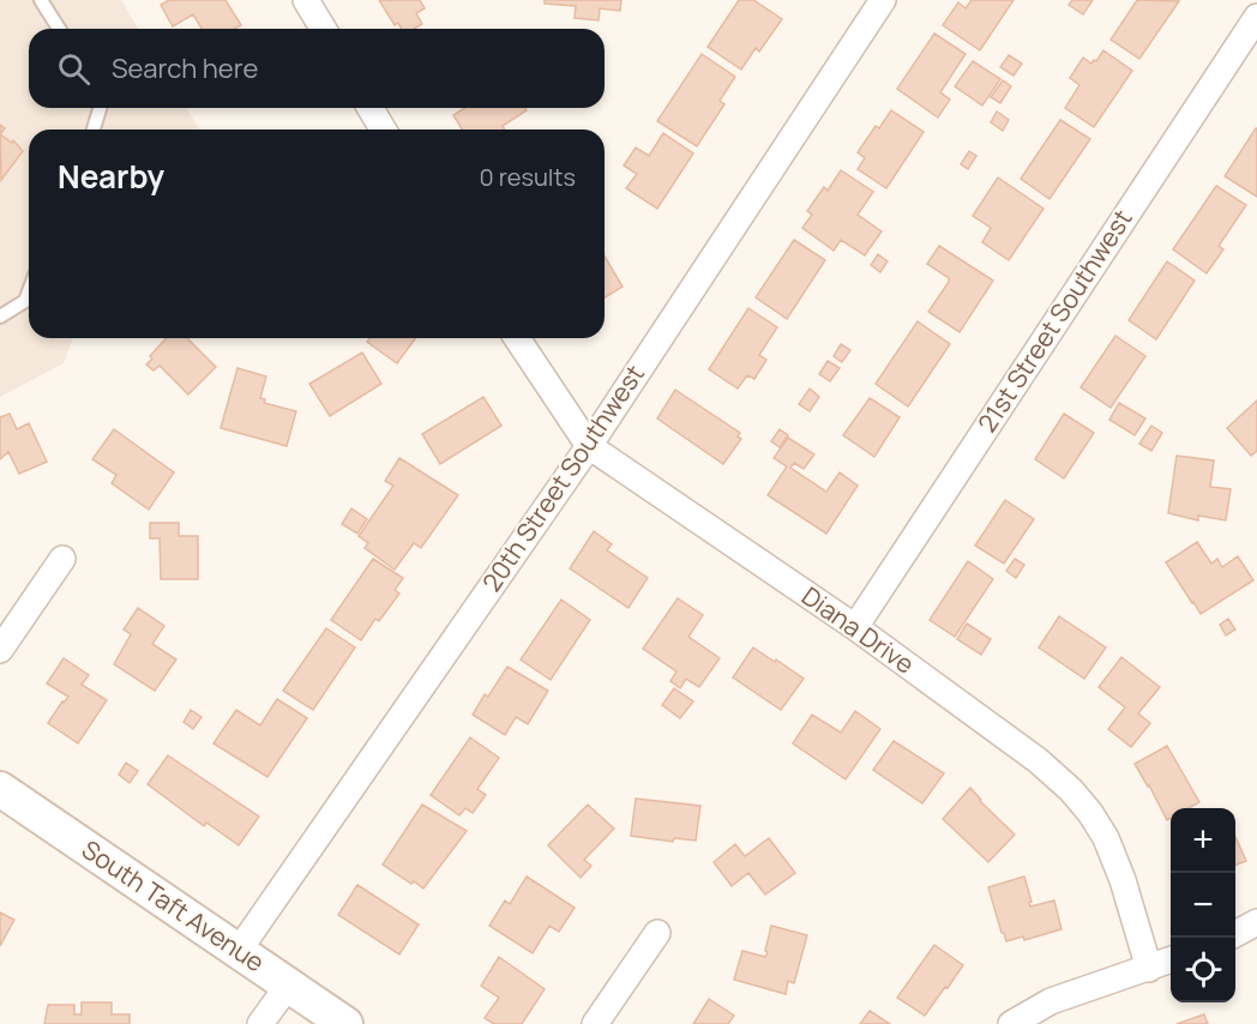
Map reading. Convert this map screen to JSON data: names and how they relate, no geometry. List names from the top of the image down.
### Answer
{
  "streets": {
    "main road": ["South Taft Avenue"],
    "street": ["21st Street Southwest", "20th Street Southwest", "Diana Drive"]
  },
  "crossings": [
    ["21st Street Southwest", "Diana Drive"],
    ["20th Street Southwest", "Diana Drive"],
    ["20th Street Southwest", "South Taft Avenue"]
  ],
  "page": {
    "search": "Search here",
    "heading": ["Nearby", "0 results"],
    "map_buttons": ["+", "−"]
  }
}
